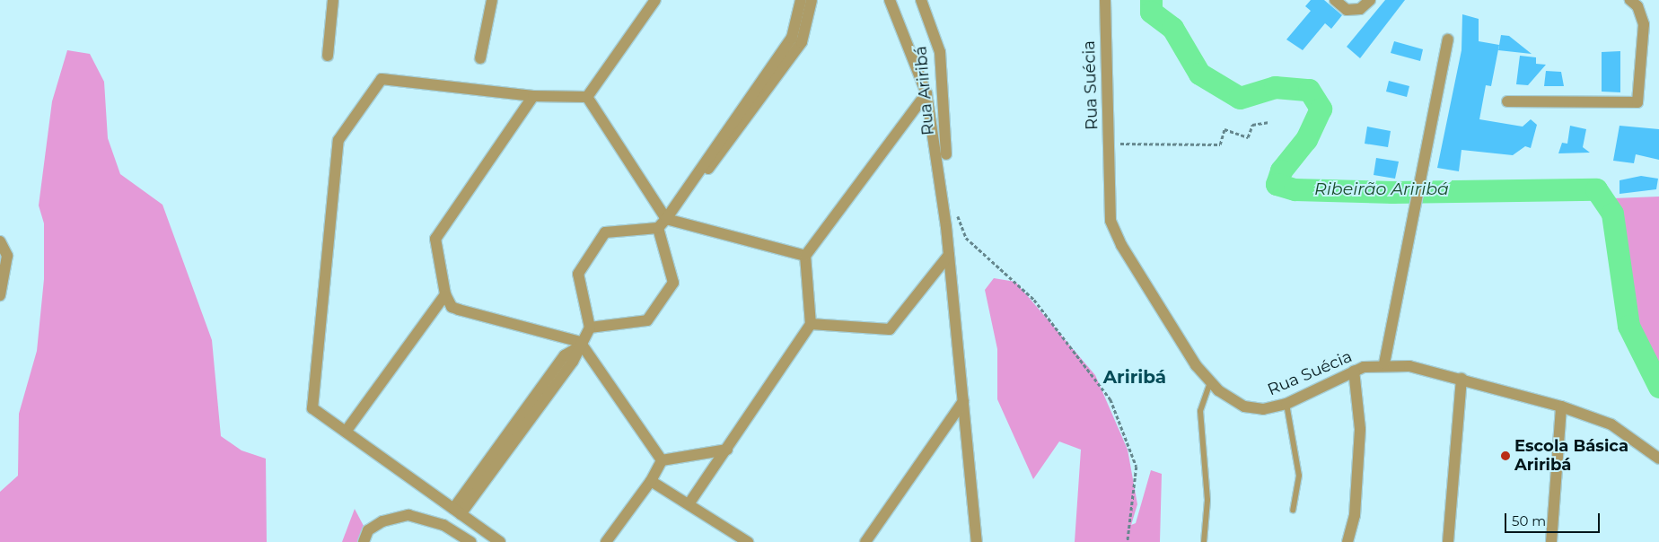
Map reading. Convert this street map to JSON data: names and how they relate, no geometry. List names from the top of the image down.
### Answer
{
  "streets": {
    "street": ["Rua Suécia", "Rua Ariribá"]
  },
  "districts": ["Ariribá"],
  "water": ["Ribeirão Ariribá"],
  "places": ["Escola Básica Ariribá"],
  "scale_bar": "50 m"
}
